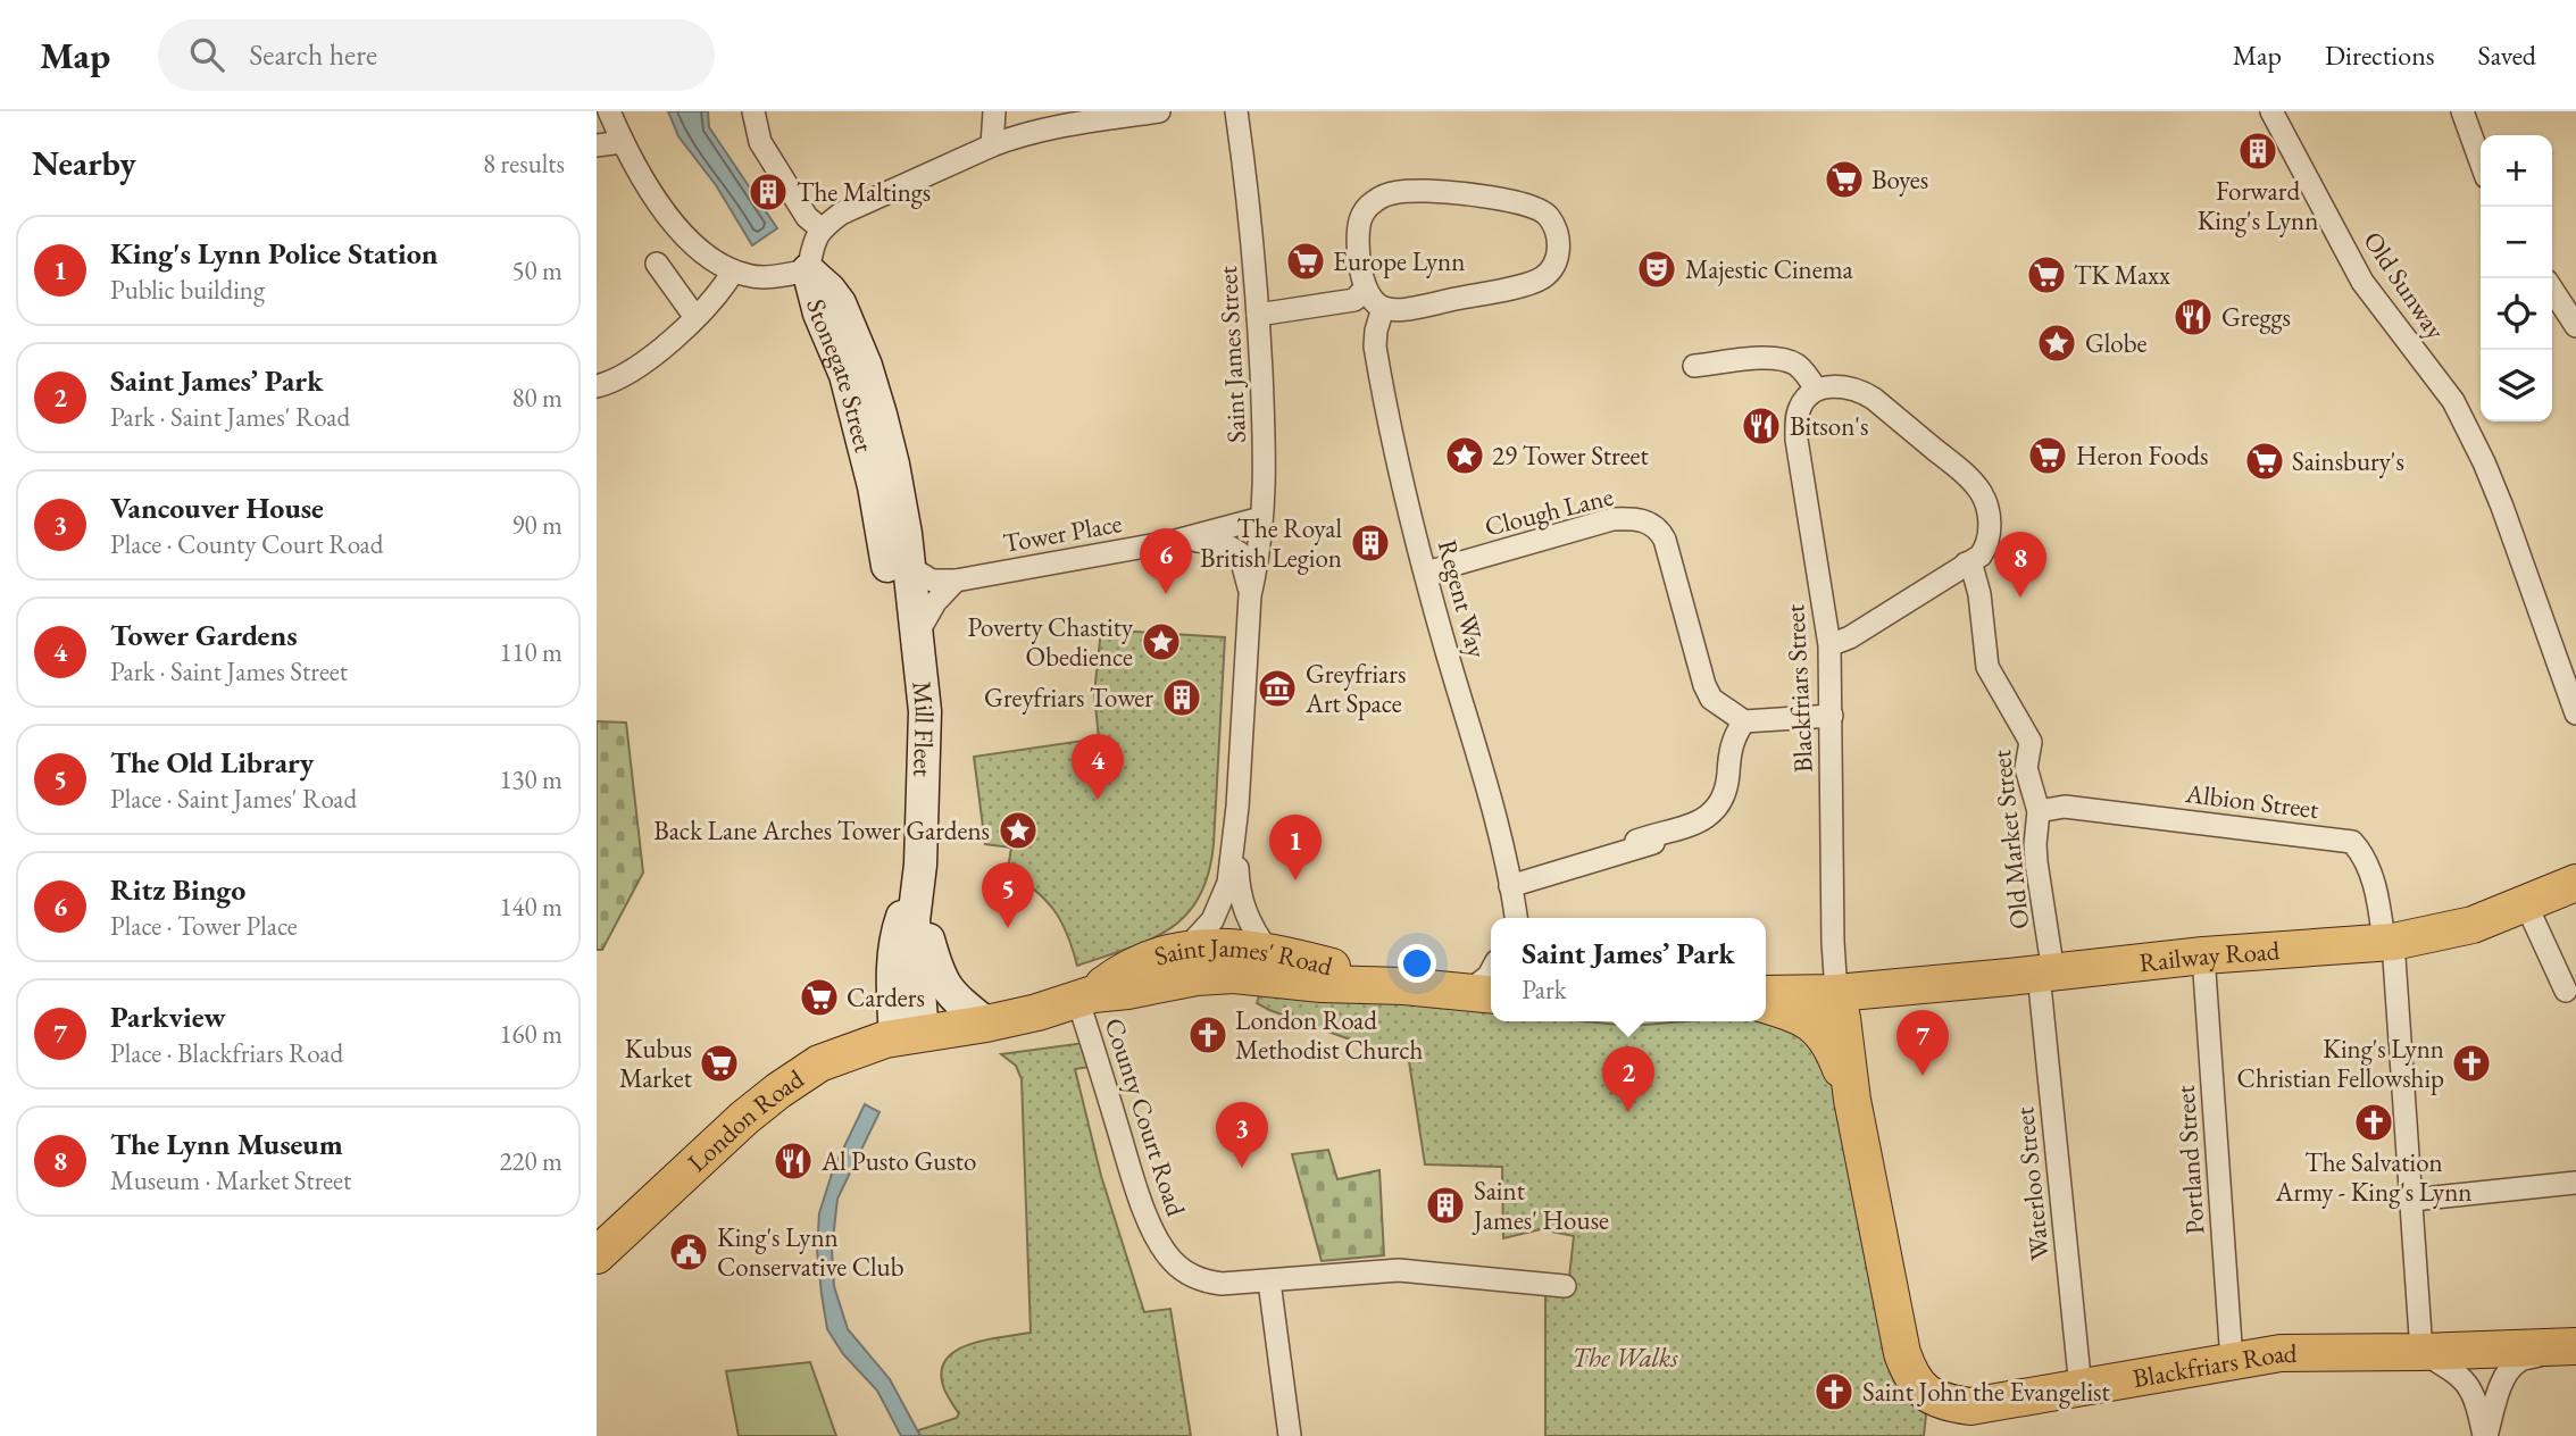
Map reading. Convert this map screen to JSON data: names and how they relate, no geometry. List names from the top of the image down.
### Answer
{
  "streets": {
    "main road": [
      "Railway Road",
      "Saint James' Road",
      "London Road",
      "Blackfriars Road"
    ],
    "street": [
      "Old Sunway",
      "Saint James Street",
      "Stonegate Street",
      "Clough Lane",
      "Tower Place",
      "Regent Way",
      "Blackfriars Street",
      "Mill Fleet",
      "Albion Street",
      "Old Market Street",
      "County Court Road",
      "Portland Street",
      "Waterloo Street"
    ]
  },
  "crossings": [
    ["Saint James Street", "Tower Place"],
    ["Saint James Street", "Saint James' Road"],
    ["Stonegate Street", "Tower Place"],
    ["Stonegate Street", "Mill Fleet"],
    ["Clough Lane", "Regent Way"],
    ["Tower Place", "Mill Fleet"],
    ["Blackfriars Street", "Railway Road"],
    ["Blackfriars Street", "Blackfriars Road"],
    ["Mill Fleet", "Saint James' Road"],
    ["Mill Fleet", "London Road"],
    ["Albion Street", "Old Market Street"],
    ["Albion Street", "Railway Road"],
    ["Albion Street", "Blackfriars Road"],
    ["Old Market Street", "Railway Road"],
    ["Old Market Street", "Waterloo Street"],
    ["Railway Road", "Portland Street"],
    ["Railway Road", "Waterloo Street"],
    ["Railway Road", "Blackfriars Road"],
    ["Saint James' Road", "County Court Road"],
    ["Saint James' Road", "London Road"],
    ["Portland Street", "Blackfriars Road"],
    ["Waterloo Street", "Blackfriars Road"]
  ],
  "parks": ["The Walks"],
  "places": {
    "building": [
      "Forward King's Lynn",
      "The Maltings",
      "The Royal British Legion",
      "Greyfriars Tower",
      "Saint James' House"
    ],
    "supermarket": [
      "Boyes",
      "Europe Lynn",
      "TK Maxx",
      "Heron Foods",
      "Sainsbury's",
      "Carders",
      "Kubus Market"
    ],
    "theatre": ["Majestic Cinema"],
    "restaurant": ["Greggs", "Bitson's", "Al Pusto Gusto"],
    "place": [
      "Globe",
      "29 Tower Street",
      "Poverty Chastity Obedience",
      "Back Lane Arches Tower Gardens"
    ],
    "museum": ["Greyfriars Art Space"],
    "church": [
      "London Road Methodist Church",
      "King's Lynn Christian Fellowship",
      "The Salvation Army - King's Lynn",
      "Saint John the Evangelist"
    ],
    "public building": ["King's Lynn Conservative Club"]
  },
  "page": {
    "header": "Map",
    "search": "Search here",
    "nav": ["Map", "Directions", "Saved"],
    "heading": ["Nearby", "8 results"],
    "map_buttons": ["+", "−"],
    "list": [
      {
        "mark": "1",
        "name": "King's Lynn Police Station",
        "note": "Public building",
        "value": "50 m"
      },
      {
        "mark": "2",
        "name": "Saint James’ Park",
        "note": "Park · Saint James' Road",
        "value": "80 m"
      },
      {
        "mark": "3",
        "name": "Vancouver House",
        "note": "Place · County Court Road",
        "value": "90 m"
      },
      {
        "mark": "4",
        "name": "Tower Gardens",
        "note": "Park · Saint James Street",
        "value": "110 m"
      },
      {
        "mark": "5",
        "name": "The Old Library",
        "note": "Place · Saint James' Road",
        "value": "130 m"
      },
      {
        "mark": "6",
        "name": "Ritz Bingo",
        "note": "Place · Tower Place",
        "value": "140 m"
      },
      {
        "mark": "7",
        "name": "Parkview",
        "note": "Place · Blackfriars Road",
        "value": "160 m"
      },
      {
        "mark": "8",
        "name": "The Lynn Museum",
        "note": "Museum · Market Street",
        "value": "220 m"
      }
    ],
    "pins": [
      "6",
      "8",
      "4",
      "1",
      "5",
      "7",
      "2",
      "3"
    ],
    "popup": ["Saint James’ Park", "Park"]
  }
}
